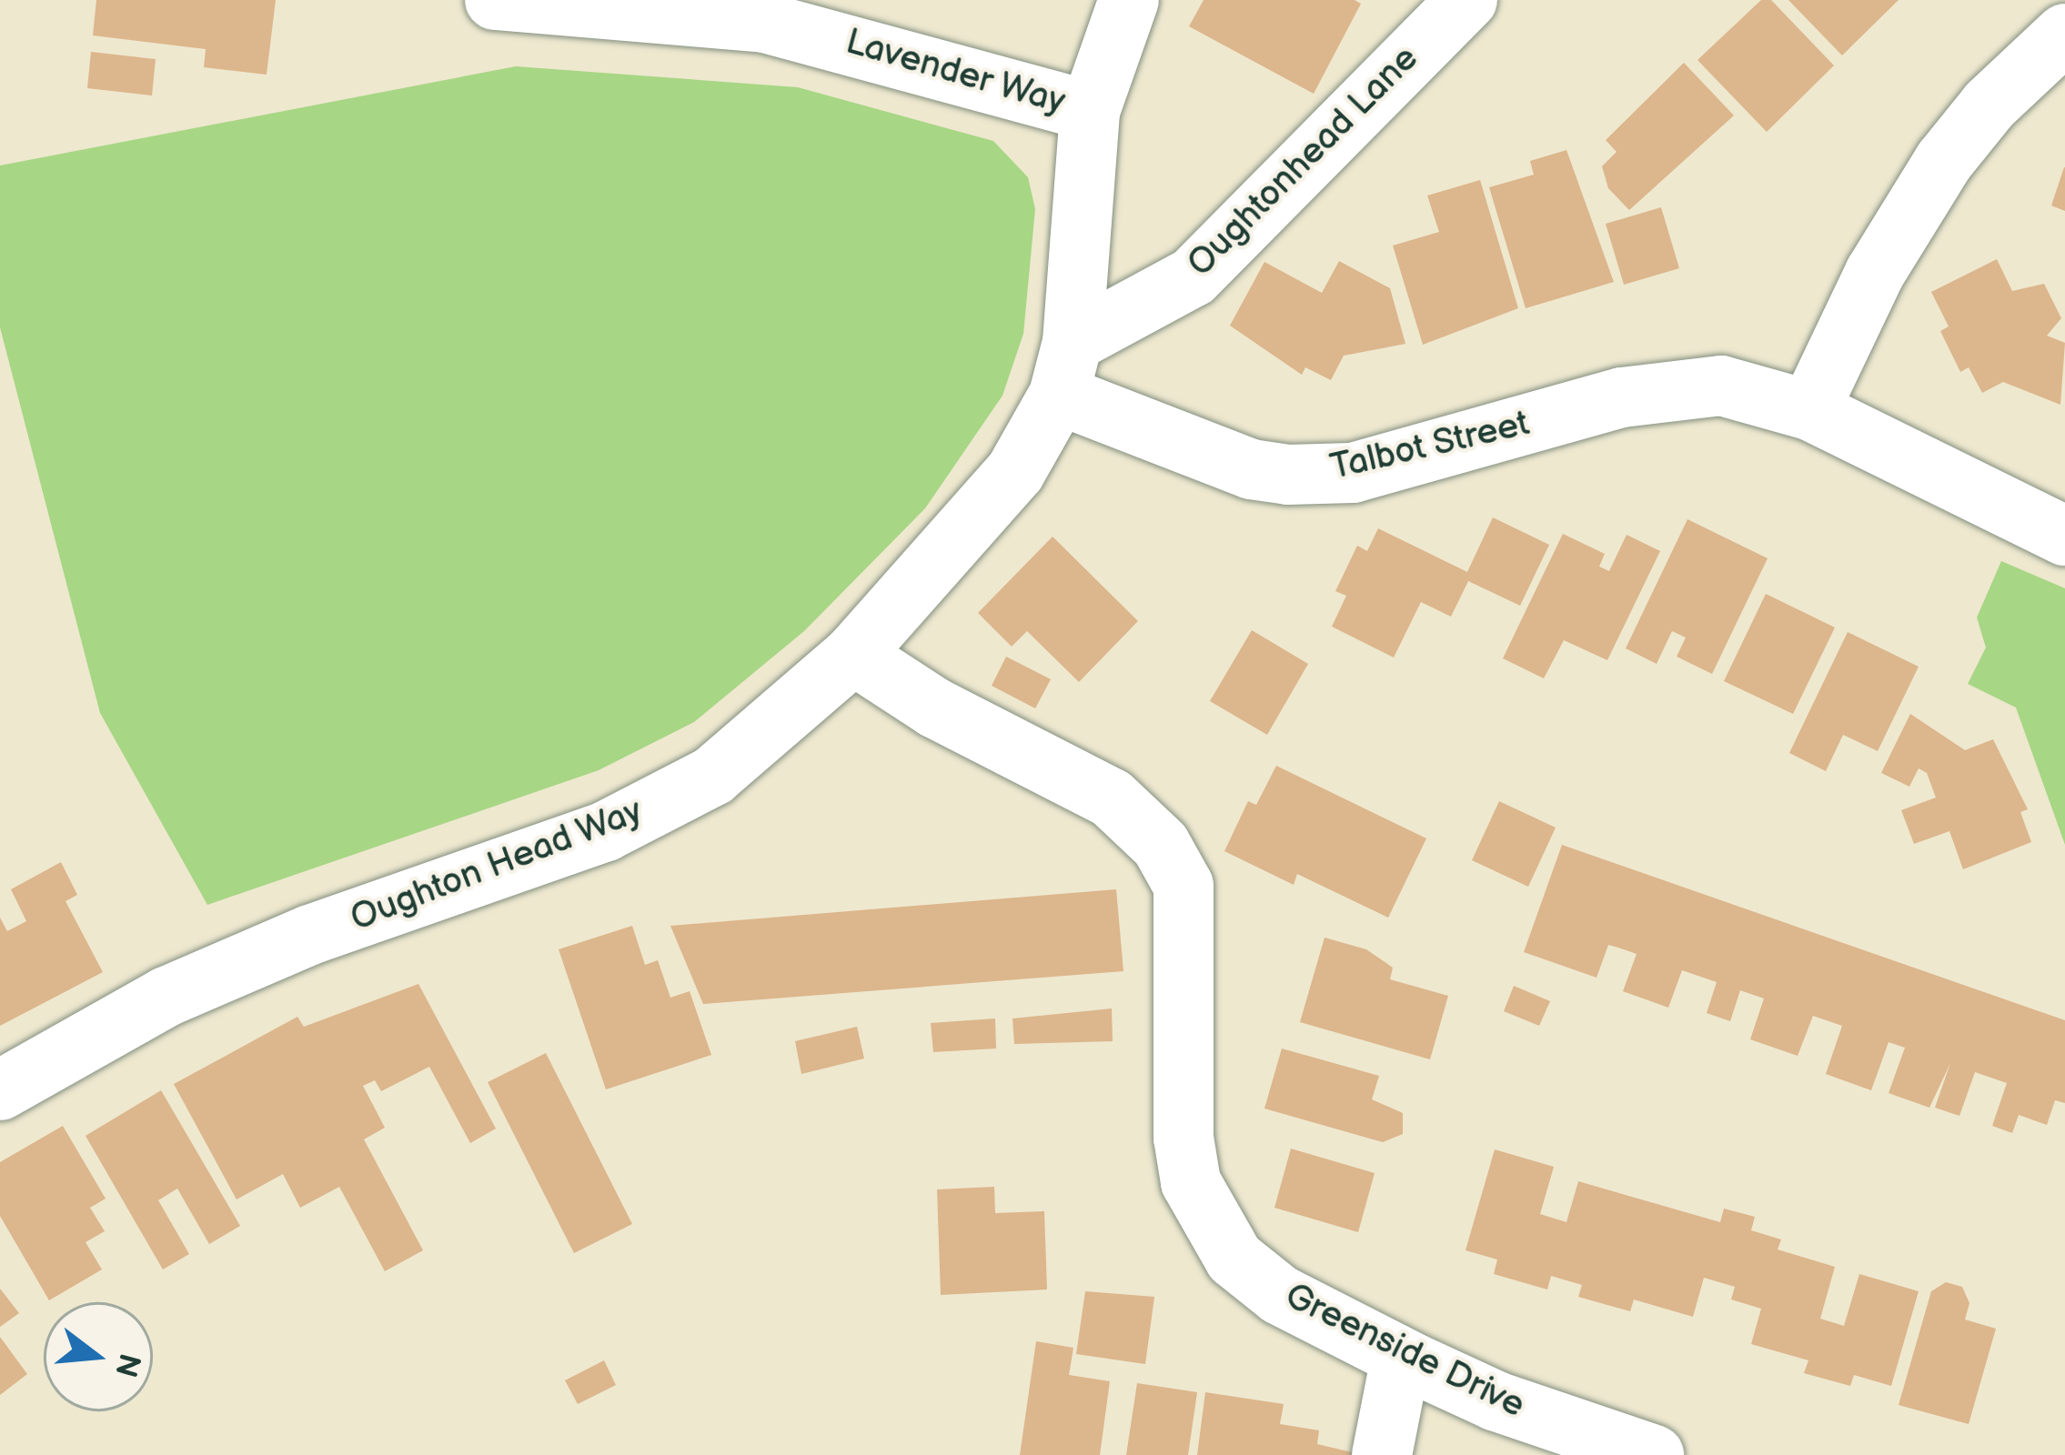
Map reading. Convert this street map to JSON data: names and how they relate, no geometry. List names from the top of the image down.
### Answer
{
  "streets": {
    "street": [
      "Lavender Way",
      "Oughtonhead Lane",
      "Talbot Street",
      "Oughton Head Way",
      "Greenside Drive"
    ]
  },
  "crossings": [
    ["Oughtonhead Lane", "Talbot Street"],
    ["Oughtonhead Lane", "Oughton Head Way"],
    ["Talbot Street", "Oughton Head Way"],
    ["Oughton Head Way", "Greenside Drive"]
  ],
  "north": "right"
}
